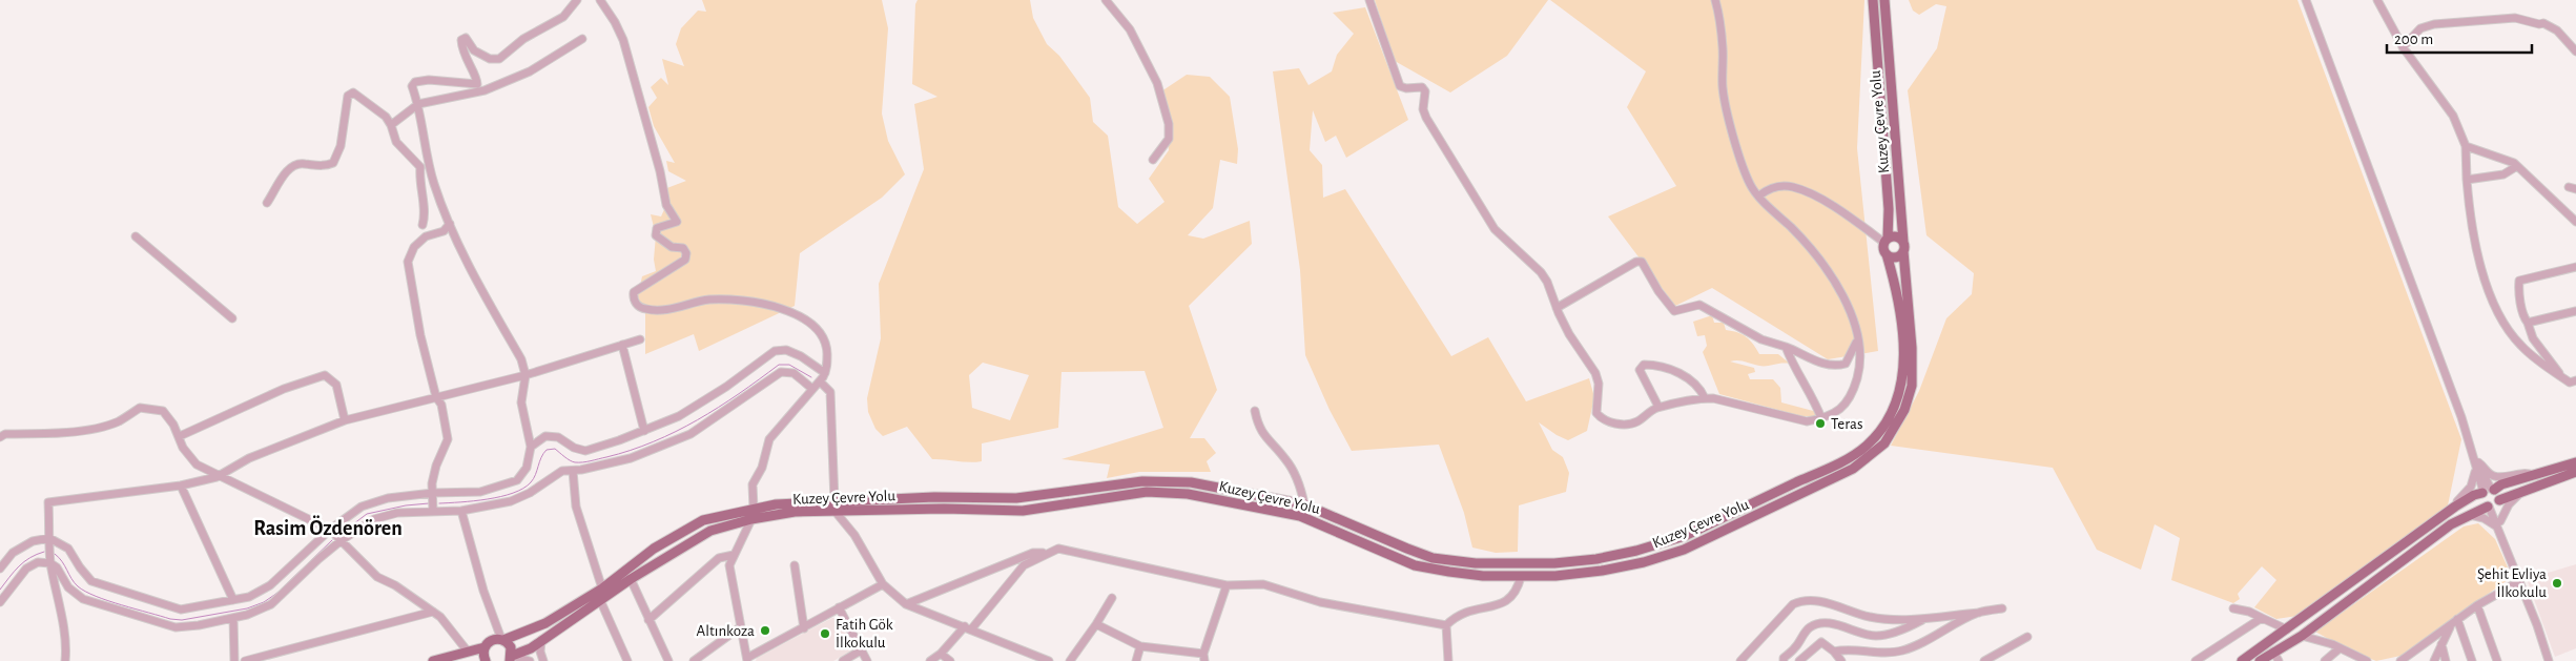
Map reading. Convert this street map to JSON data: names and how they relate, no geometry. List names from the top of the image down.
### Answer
{
  "streets": {
    "main road": ["Kuzey Çevre Yolu"]
  },
  "districts": ["Rasim Özdenören"],
  "places": [
    "Teras",
    "Şehit Evliya İlkokulu",
    "Altınkoza",
    "Fatih Gök İlkokulu"
  ],
  "scale_bar": "200 m"
}
